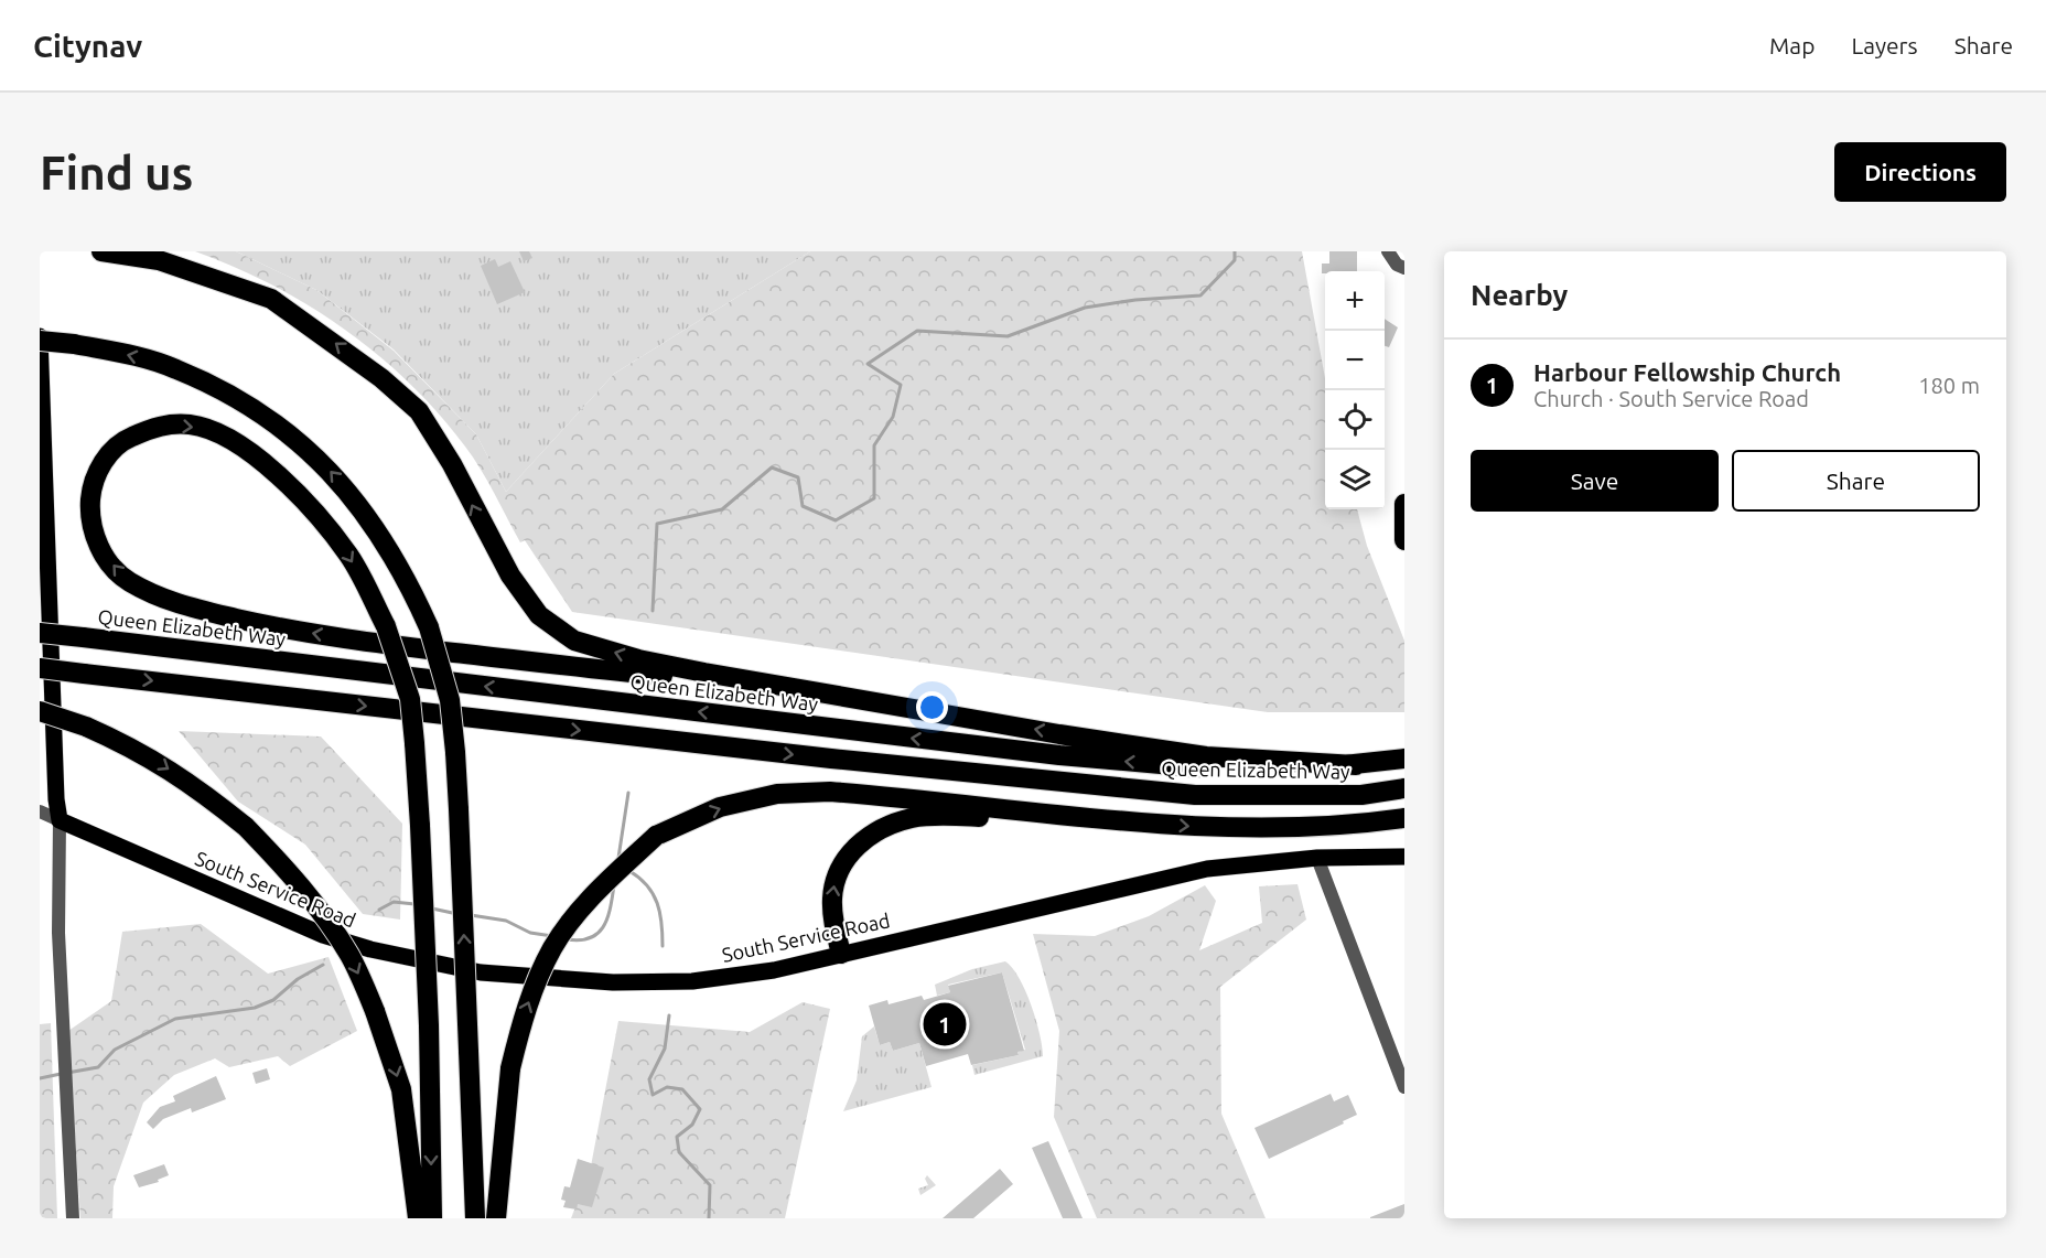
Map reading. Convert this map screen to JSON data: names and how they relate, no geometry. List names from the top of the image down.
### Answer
{
  "streets": {
    "highway": ["Queen Elizabeth Way"],
    "main road": ["South Service Road"]
  },
  "page": {
    "header": "Citynav",
    "nav": ["Map", "Layers", "Share"],
    "buttons": [
      "Directions",
      ["Save", "Share"]
    ],
    "title": "Find us",
    "heading": "Nearby",
    "map_buttons": ["+", "−"],
    "list": [
      {
        "mark": "1",
        "name": "Harbour Fellowship Church",
        "note": "Church · South Service Road",
        "value": "180 m"
      }
    ],
    "pins": "1"
  }
}
